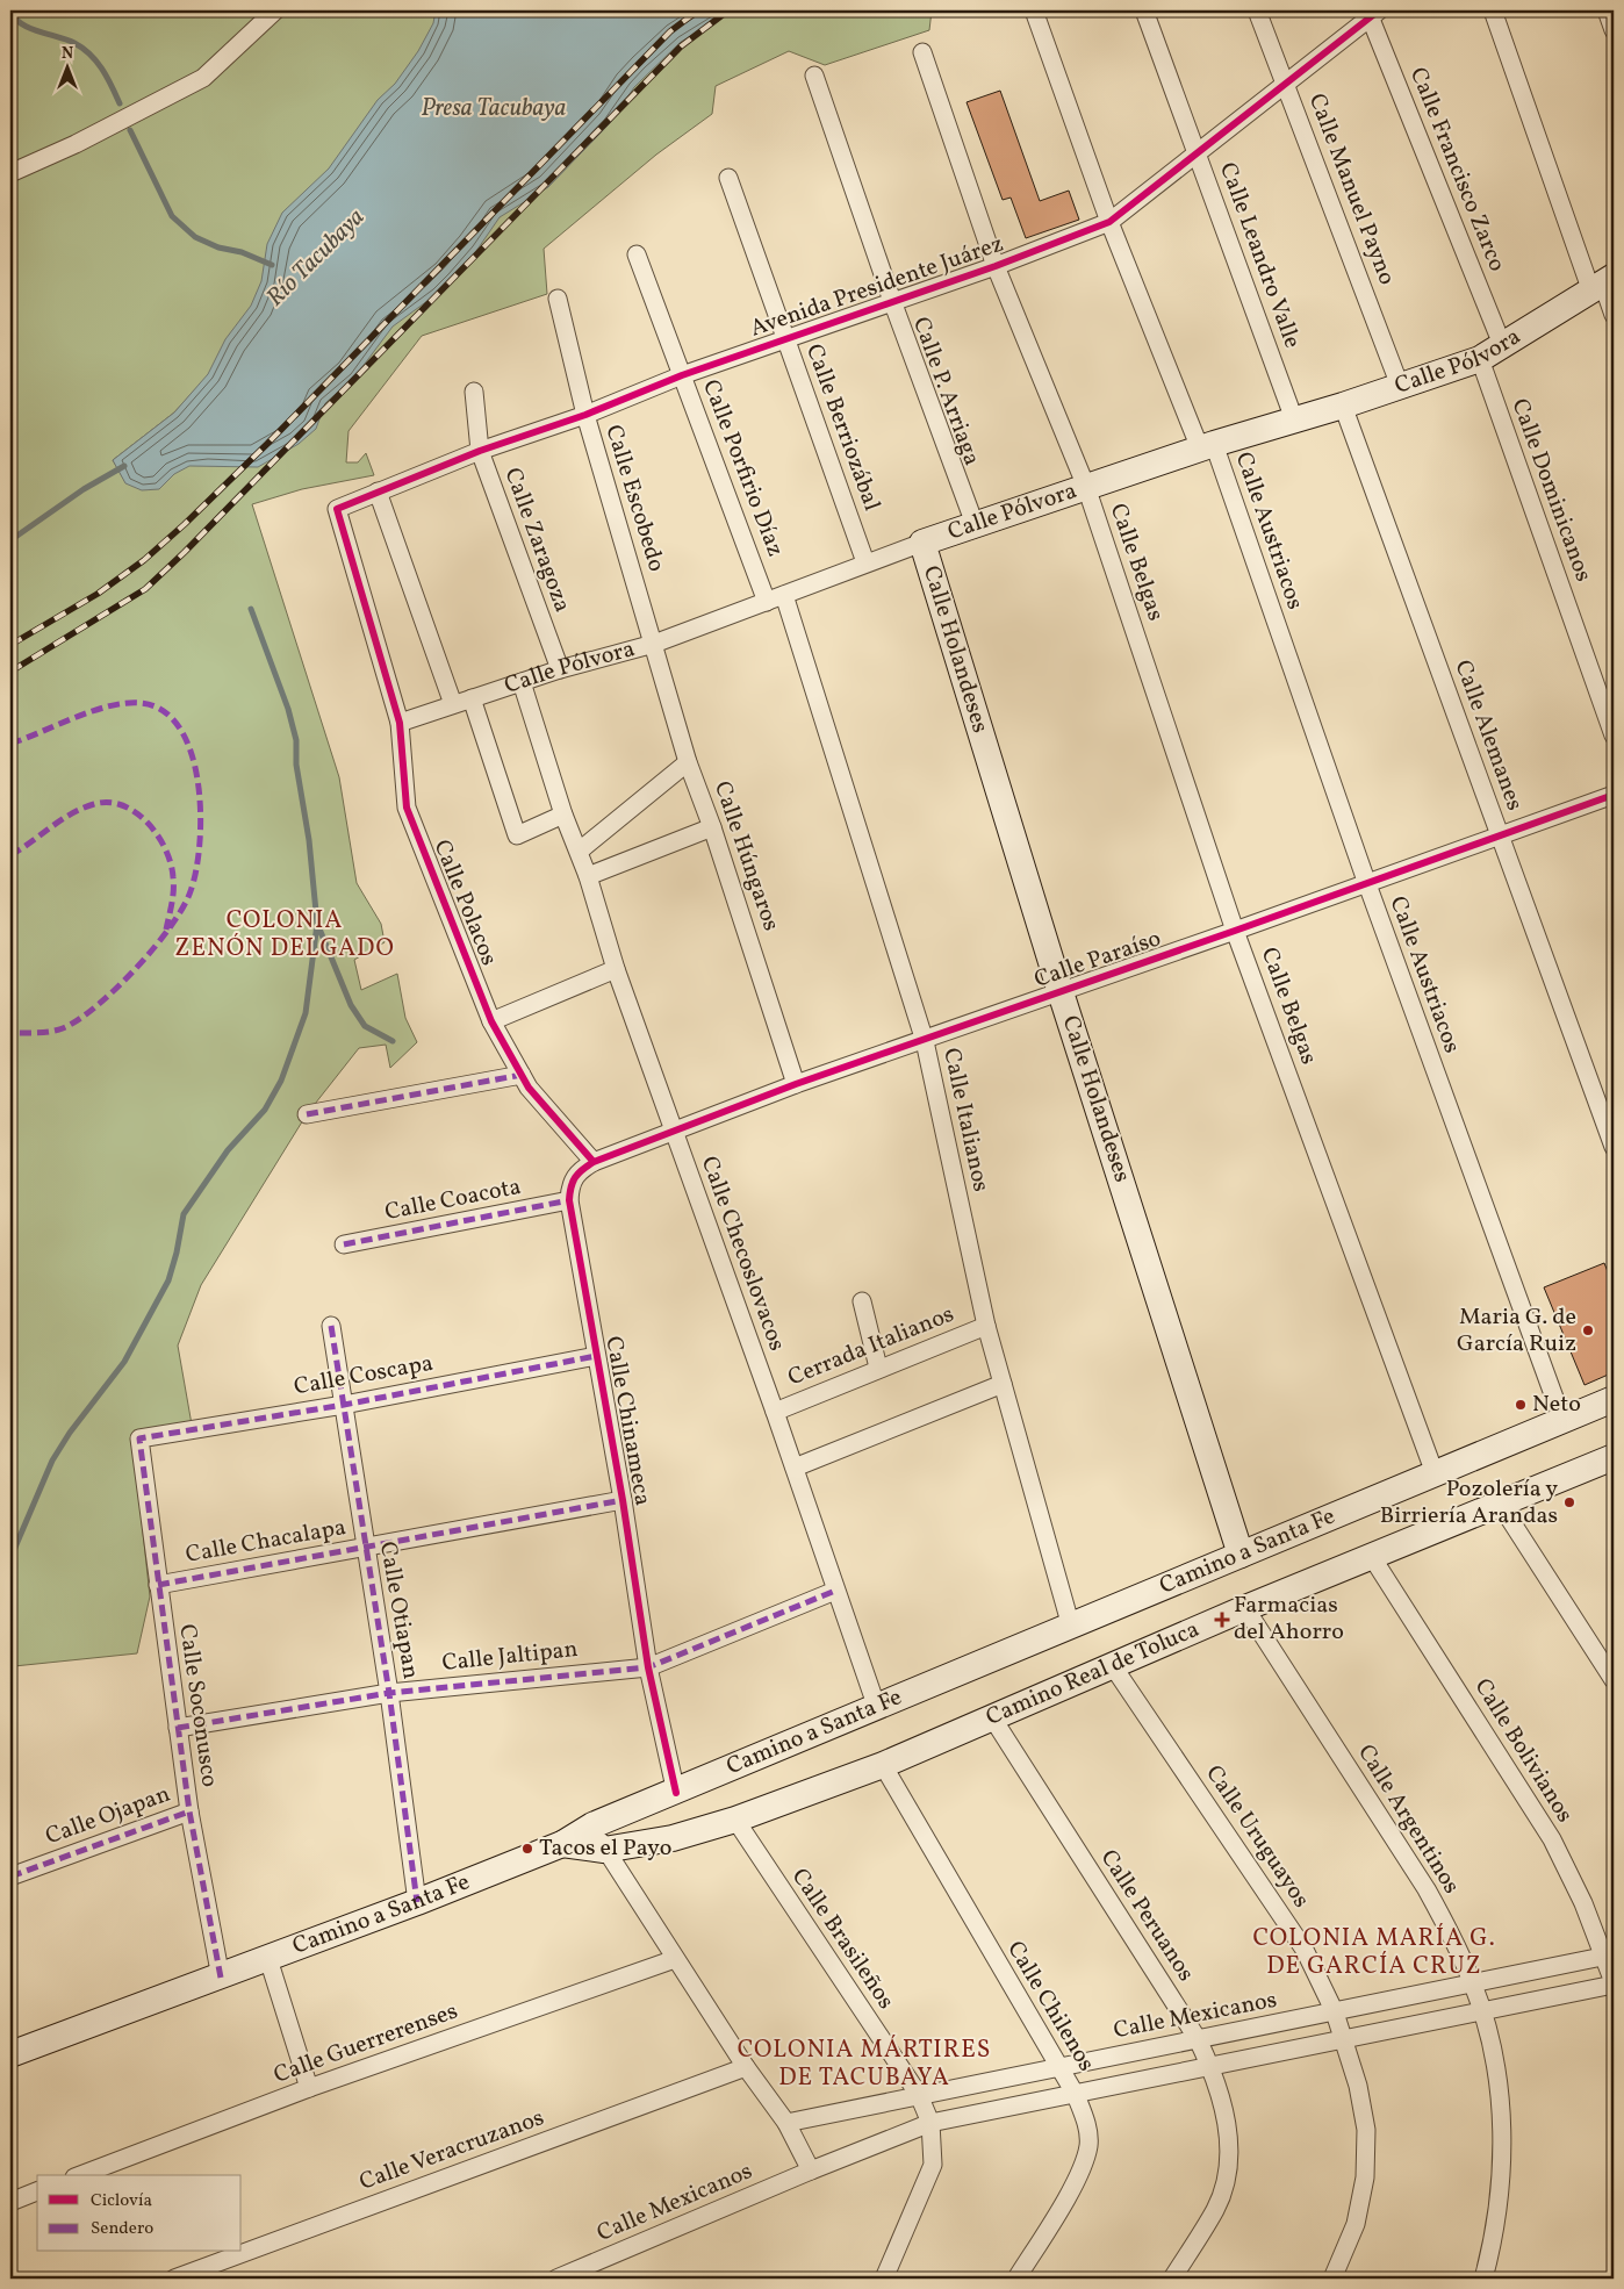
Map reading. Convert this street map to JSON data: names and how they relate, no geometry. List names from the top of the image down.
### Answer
{
  "streets": {
    "main road": [
      "Calle Pólvora",
      "Calle Holandeses",
      "Camino a Santa Fe",
      "Camino Real de Toluca"
    ],
    "street": [
      "Calle Francisco Zarco",
      "Calle Manuel Payno",
      "Calle Leandro Valle",
      "Avenida Presidente Juárez",
      "Calle P. Arriaga",
      "Calle Berriozábal",
      "Calle Porfirio Díaz",
      "Calle Dominicanos",
      "Calle Escobedo",
      "Calle Austriacos",
      "Calle Zaragoza",
      "Calle Belgas",
      "Calle Alemanes",
      "Calle Húngaros",
      "Calle Polacos",
      "Calle Paraíso",
      "Calle Italianos",
      "Calle Coacota",
      "Calle Checoslovacos",
      "Cerrada Italianos",
      "Calle Coscapa",
      "Calle Chinameca",
      "Calle Chacalapa",
      "Calle Otiapan",
      "Calle Jaltipan",
      "Calle Soconusco",
      "Calle Bolivianos",
      "Calle Ojapan",
      "Calle Argentinos",
      "Calle Uruguayos",
      "Calle Peruanos",
      "Calle Brasileños",
      "Calle Chilenos",
      "Calle Mexicanos",
      "Calle Guerrerenses",
      "Calle Veracruzanos"
    ]
  },
  "crossings": [
    ["Calle Francisco Zarco", "Avenida Presidente Juárez"],
    ["Calle Francisco Zarco", "Calle Pólvora"],
    ["Calle Manuel Payno", "Avenida Presidente Juárez"],
    ["Calle Manuel Payno", "Calle Pólvora"],
    ["Calle Leandro Valle", "Avenida Presidente Juárez"],
    ["Calle Leandro Valle", "Calle Pólvora"],
    ["Avenida Presidente Juárez", "Calle P. Arriaga"],
    ["Avenida Presidente Juárez", "Calle Berriozábal"],
    ["Avenida Presidente Juárez", "Calle Porfirio Díaz"],
    ["Avenida Presidente Juárez", "Calle Escobedo"],
    ["Avenida Presidente Juárez", "Calle Austriacos"],
    ["Avenida Presidente Juárez", "Calle Zaragoza"],
    ["Avenida Presidente Juárez", "Calle Belgas"],
    ["Avenida Presidente Juárez", "Calle Polacos"],
    ["Calle Pólvora", "Calle P. Arriaga"],
    ["Calle Pólvora", "Calle Berriozábal"],
    ["Calle Pólvora", "Calle Porfirio Díaz"],
    ["Calle Pólvora", "Calle Dominicanos"],
    ["Calle Pólvora", "Calle Escobedo"],
    ["Calle Pólvora", "Calle Austriacos"],
    ["Calle Pólvora", "Calle Zaragoza"],
    ["Calle Pólvora", "Calle Belgas"],
    ["Calle Pólvora", "Calle Holandeses"],
    ["Calle Pólvora", "Calle Alemanes"],
    ["Calle Pólvora", "Calle Húngaros"],
    ["Calle Pólvora", "Calle Polacos"],
    ["Calle Pólvora", "Calle Italianos"],
    ["Calle Pólvora", "Calle Checoslovacos"],
    ["Calle Porfirio Díaz", "Calle Italianos"],
    ["Calle Escobedo", "Calle Húngaros"],
    ["Calle Austriacos", "Calle Paraíso"],
    ["Calle Austriacos", "Camino a Santa Fe"],
    ["Calle Belgas", "Calle Paraíso"],
    ["Calle Belgas", "Camino a Santa Fe"],
    ["Calle Holandeses", "Calle Paraíso"],
    ["Calle Holandeses", "Camino a Santa Fe"],
    ["Calle Alemanes", "Calle Paraíso"],
    ["Calle Húngaros", "Calle Paraíso"],
    ["Calle Paraíso", "Calle Italianos"],
    ["Calle Paraíso", "Calle Checoslovacos"],
    ["Calle Paraíso", "Calle Chinameca"],
    ["Calle Italianos", "Cerrada Italianos"],
    ["Calle Italianos", "Camino a Santa Fe"],
    ["Calle Coacota", "Calle Chinameca"],
    ["Calle Checoslovacos", "Cerrada Italianos"],
    ["Calle Checoslovacos", "Camino a Santa Fe"],
    ["Calle Checoslovacos", "Calle Jaltipan"],
    ["Calle Coscapa", "Calle Chinameca"],
    ["Calle Coscapa", "Calle Otiapan"],
    ["Calle Coscapa", "Calle Soconusco"],
    ["Calle Chinameca", "Calle Chacalapa"],
    ["Calle Chinameca", "Camino a Santa Fe"],
    ["Calle Chinameca", "Calle Jaltipan"],
    ["Calle Chacalapa", "Calle Otiapan"],
    ["Calle Chacalapa", "Calle Soconusco"],
    ["Camino a Santa Fe", "Calle Otiapan"],
    ["Camino a Santa Fe", "Camino Real de Toluca"],
    ["Camino a Santa Fe", "Calle Soconusco"],
    ["Calle Otiapan", "Calle Jaltipan"],
    ["Calle Jaltipan", "Calle Soconusco"],
    ["Camino Real de Toluca", "Calle Bolivianos"],
    ["Camino Real de Toluca", "Calle Argentinos"],
    ["Camino Real de Toluca", "Calle Uruguayos"],
    ["Camino Real de Toluca", "Calle Peruanos"],
    ["Camino Real de Toluca", "Calle Brasileños"],
    ["Camino Real de Toluca", "Calle Chilenos"],
    ["Calle Soconusco", "Calle Ojapan"],
    ["Calle Bolivianos", "Calle Mexicanos"],
    ["Calle Argentinos", "Calle Mexicanos"],
    ["Calle Uruguayos", "Calle Mexicanos"],
    ["Calle Peruanos", "Calle Mexicanos"],
    ["Calle Brasileños", "Calle Mexicanos"],
    ["Calle Chilenos", "Calle Mexicanos"]
  ],
  "districts": ["COLONIA ZENÓN DELGADO", "COLONIA MARÍA G. DE GARCÍA CRUZ", "COLONIA MÁRTIRES DE TACUBAYA"],
  "water": ["Presa Tacubaya", "Río Tacubaya"],
  "places": {
    "other": [
      "Maria G. de García Ruiz",
      "Neto",
      "Pozolería y Birriería Arandas",
      "Tacos el Payo"
    ],
    "health": ["Farmacias del Ahorro"]
  },
  "legend": ["Ciclovía", "Sendero"],
  "north": "top"
}
